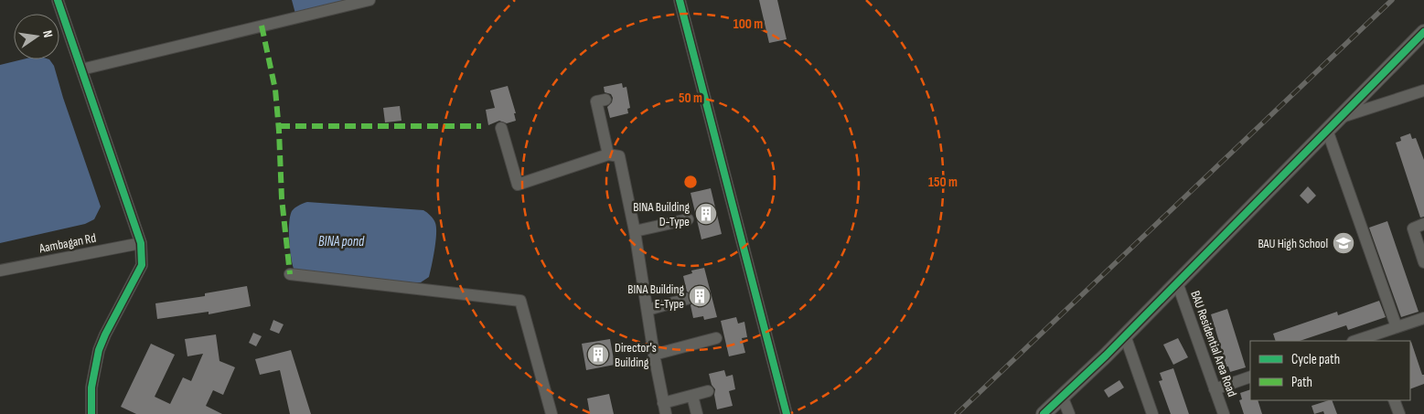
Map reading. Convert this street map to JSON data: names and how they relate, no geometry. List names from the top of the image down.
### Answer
{
  "streets": {
    "street": ["Aambagan Rd", "BAU Residential Area Road"]
  },
  "water": ["BINA pond"],
  "places": {
    "building": ["BINA Building D-Type", "BINA Building E-Type", "Director's Building"],
    "school or university": ["BAU High School"]
  },
  "legend": ["Cycle path", "Path"],
  "north": "right",
  "rings": ["100 m", "50 m", "150 m"]
}
